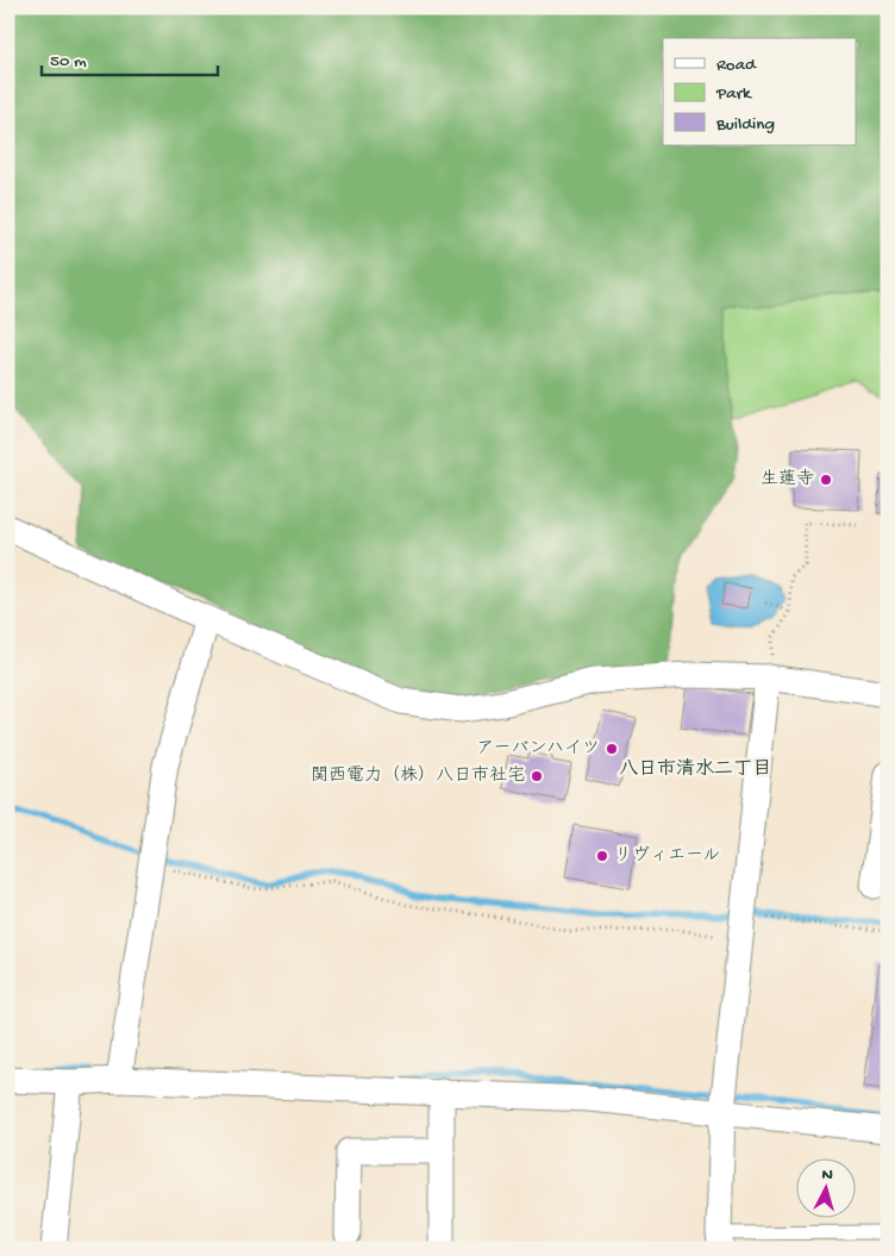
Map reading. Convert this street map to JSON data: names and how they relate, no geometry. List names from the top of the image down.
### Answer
{
  "districts": ["八日市清水二丁目"],
  "places": [
    "生蓮寺",
    "アーバンハイツ",
    "関西電力（株）八日市社宅",
    "リヴィエール"
  ],
  "legend": ["Road", "Park", "Building"],
  "scale_bar": "50 m",
  "north": "top"
}
